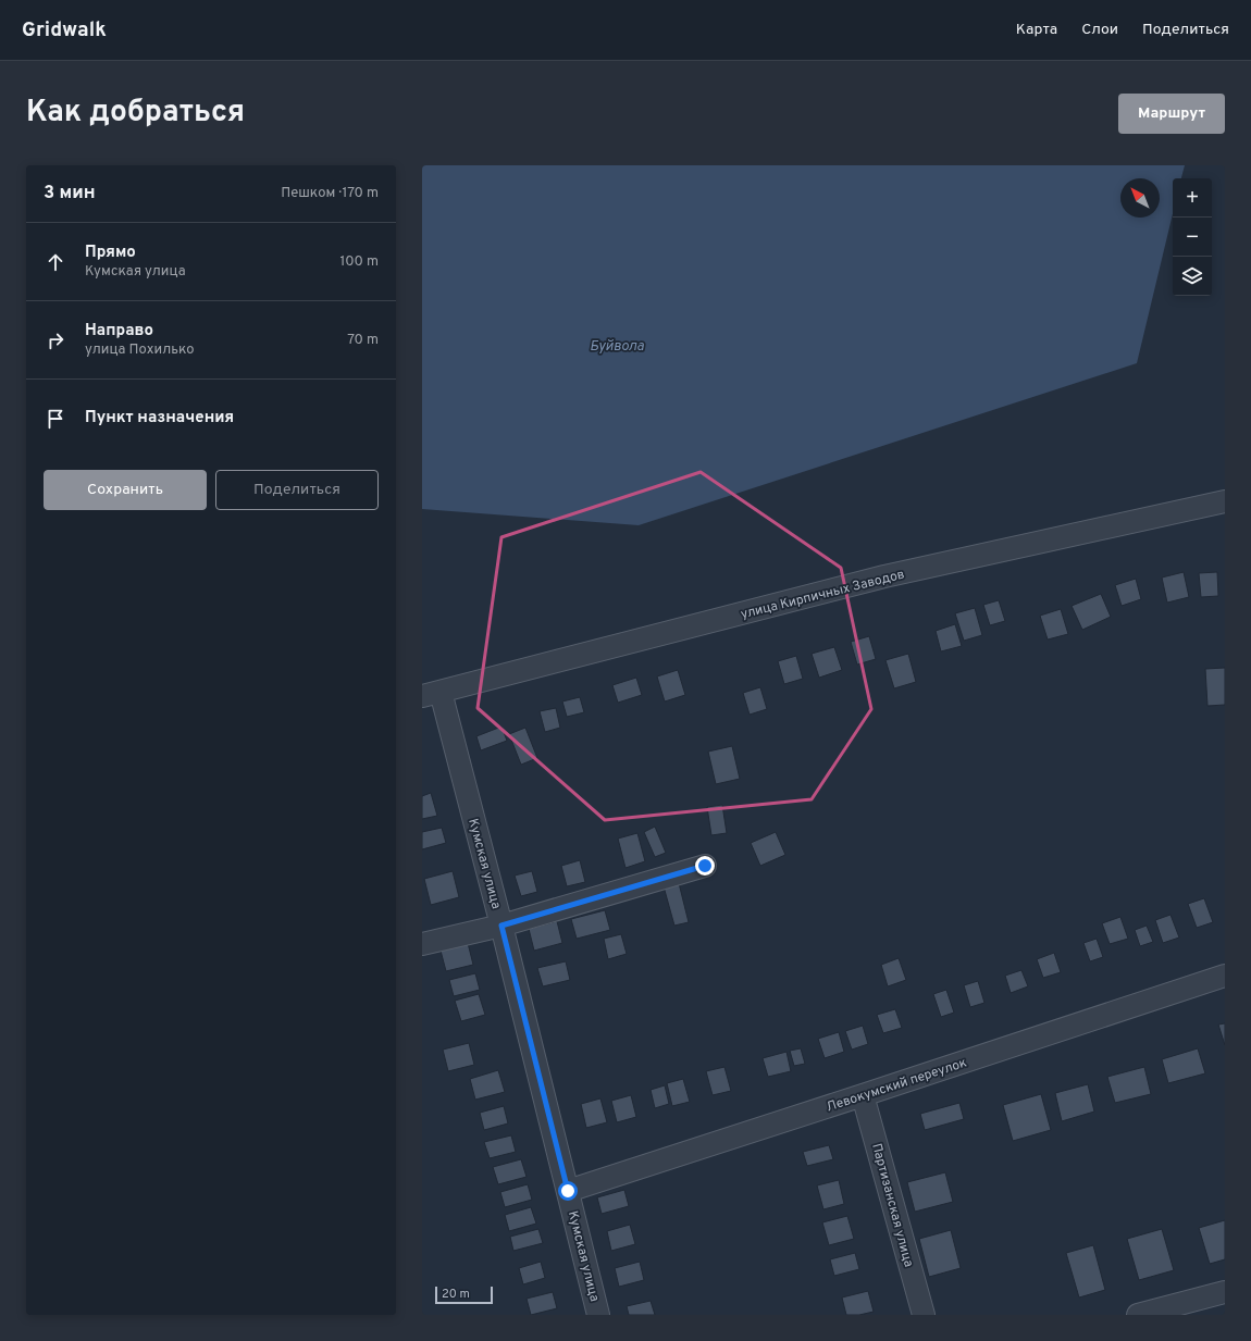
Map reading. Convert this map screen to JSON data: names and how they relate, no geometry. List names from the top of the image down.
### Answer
{
  "streets": {
    "street": [
      "улица Кирпичных Заводов",
      "Кумская улица",
      "Левокумский переулок",
      "Партизанская улица"
    ]
  },
  "crossings": [
    ["улица Кирпичных Заводов", "Кумская улица"],
    ["Кумская улица", "Левокумский переулок"],
    ["Левокумский переулок", "Партизанская улица"]
  ],
  "water": ["Буйвола"],
  "scale_bar": "20 m",
  "north": "top left",
  "page": {
    "header": "Gridwalk",
    "nav": ["Карта", "Слои", "Поделиться"],
    "title": "Как добраться",
    "buttons": [
      "Маршрут",
      ["Сохранить", "Поделиться"]
    ],
    "heading": ["3 мин", "Пешком · 170 m"],
    "map_buttons": ["+", "−"],
    "list": [
      ["Прямо", "Кумская улица", "100 m"],
      ["Направо", "улица Похилько", "70 m"],
      "Пункт назначения"
    ],
    "scale": "20 m"
  }
}
